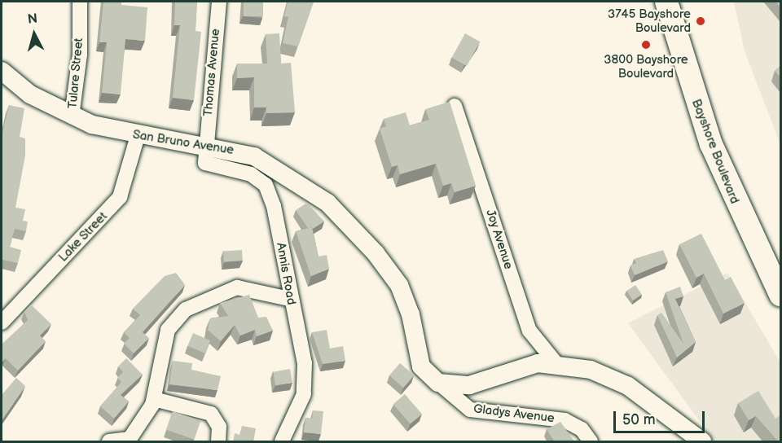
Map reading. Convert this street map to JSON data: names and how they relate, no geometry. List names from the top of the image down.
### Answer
{
  "streets": {
    "main road": ["Bayshore Boulevard"],
    "street": [
      "Thomas Avenue",
      "Tulare Street",
      "San Bruno Avenue",
      "Lake Street",
      "Joy Avenue",
      "Annis Road",
      "Gladys Avenue"
    ]
  },
  "crossings": [
    ["Thomas Avenue", "San Bruno Avenue"],
    ["Thomas Avenue", "Annis Road"],
    ["Tulare Street", "San Bruno Avenue"],
    ["San Bruno Avenue", "Lake Street"],
    ["San Bruno Avenue", "Annis Road"],
    ["San Bruno Avenue", "Gladys Avenue"]
  ],
  "places": ["3745 Bayshore Boulevard", "3800 Bayshore Boulevard"],
  "scale_bar": "50 m",
  "north": "top"
}
